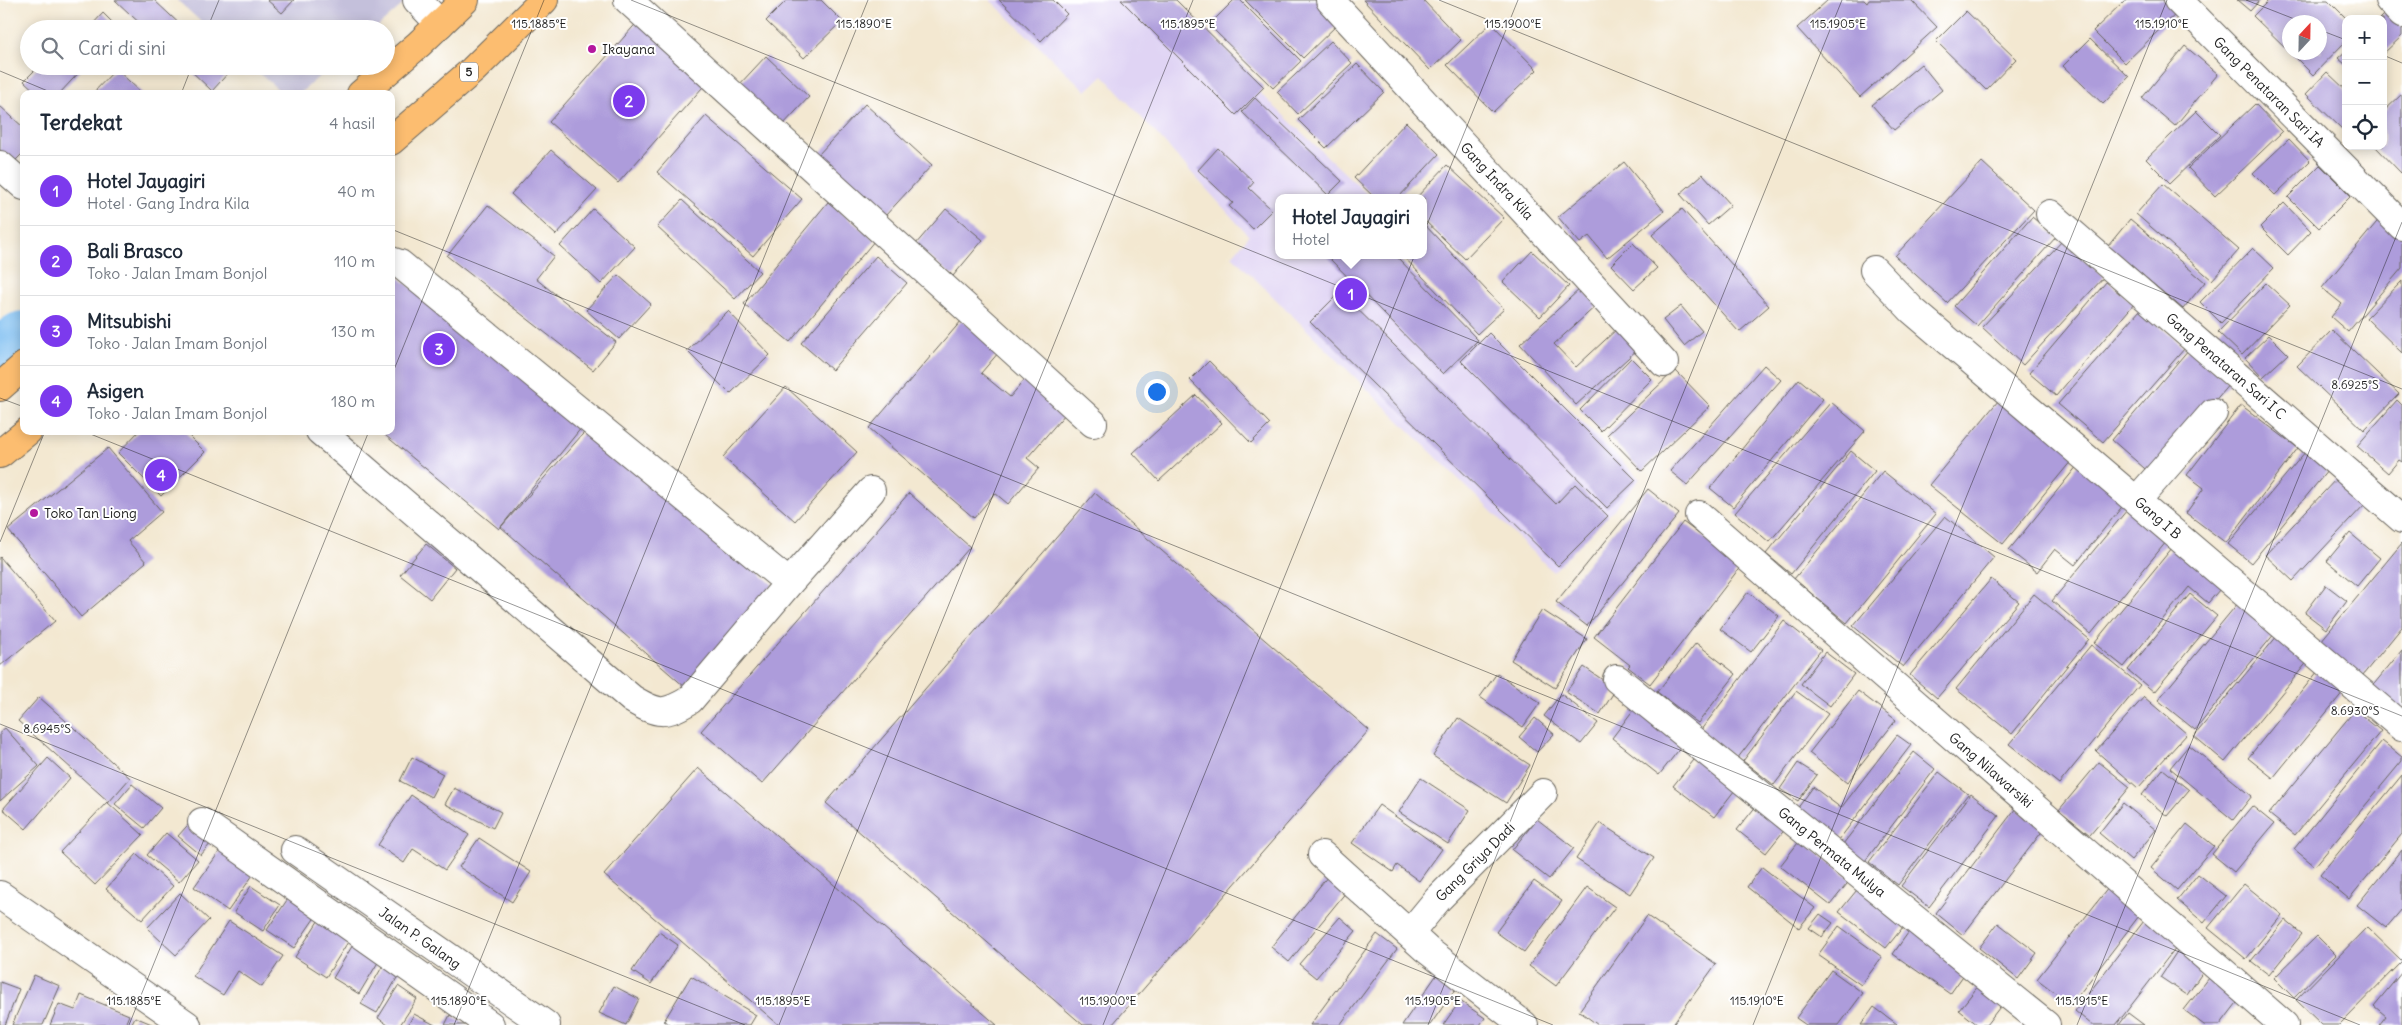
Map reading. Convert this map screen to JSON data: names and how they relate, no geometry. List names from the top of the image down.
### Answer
{
  "streets": {
    "highway": ["5"],
    "street": [
      "Gang Penataran Sari IA",
      "Gang Indra Kila",
      "Gang Penataran Sari I C",
      "Gang I B",
      "Gang Nilawarsiki",
      "Gang Permata Mulya",
      "Gang Griya Dadi",
      "Jalan P. Galang"
    ]
  },
  "places": ["Ikayana", "Toko Tan Liong"],
  "north": "top",
  "page": {
    "map_buttons": ["+", "−"],
    "search": "Cari di sini",
    "pins": [
      "2",
      "1",
      "3",
      "4"
    ],
    "heading": ["Terdekat", "4 hasil"],
    "list": [
      {
        "mark": "1",
        "name": "Hotel Jayagiri",
        "note": "Hotel · Gang Indra Kila",
        "value": "40 m"
      },
      {
        "mark": "2",
        "name": "Bali Brasco",
        "note": "Toko · Jalan Imam Bonjol",
        "value": "110 m"
      },
      {
        "mark": "3",
        "name": "Mitsubishi",
        "note": "Toko · Jalan Imam Bonjol",
        "value": "130 m"
      },
      {
        "mark": "4",
        "name": "Asigen",
        "note": "Toko · Jalan Imam Bonjol",
        "value": "180 m"
      }
    ],
    "popup": ["Hotel Jayagiri", "Hotel"]
  },
  "coordinates": [
    "115.1885°E",
    "115.1890°E",
    "115.1895°E",
    "115.1900°E",
    "115.1905°E",
    "115.1910°E",
    "8.6925°S",
    "8.6930°S",
    "8.6945°S",
    "115.1915°E"
  ]
}
